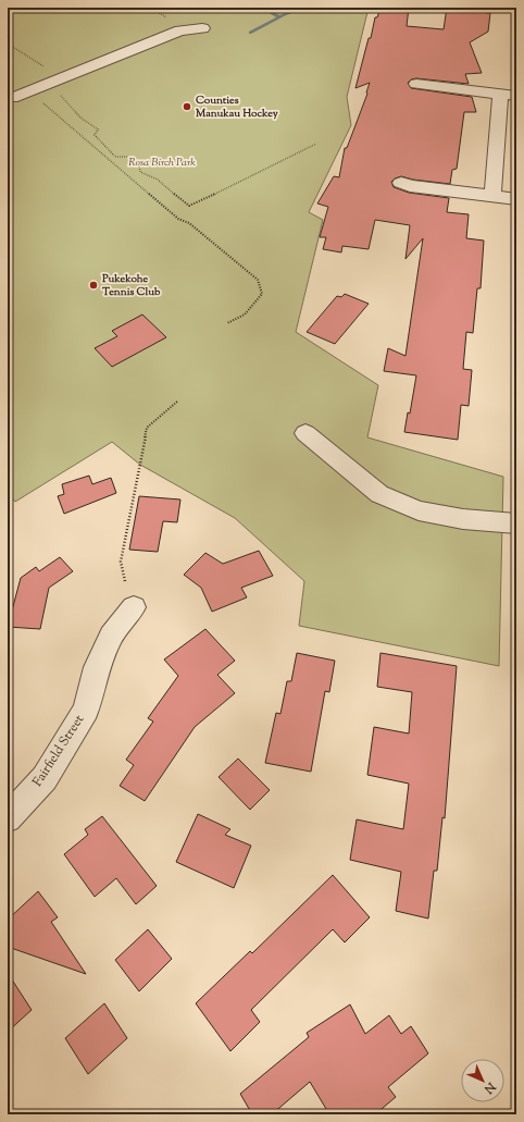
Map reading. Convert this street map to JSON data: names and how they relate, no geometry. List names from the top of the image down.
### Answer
{
  "streets": {
    "street": ["Fairfield Street"]
  },
  "parks": ["Rosa Birch Park"],
  "places": ["Counties Manukau Hockey", "Pukekohe Tennis Club"],
  "north": "bottom right"
}
